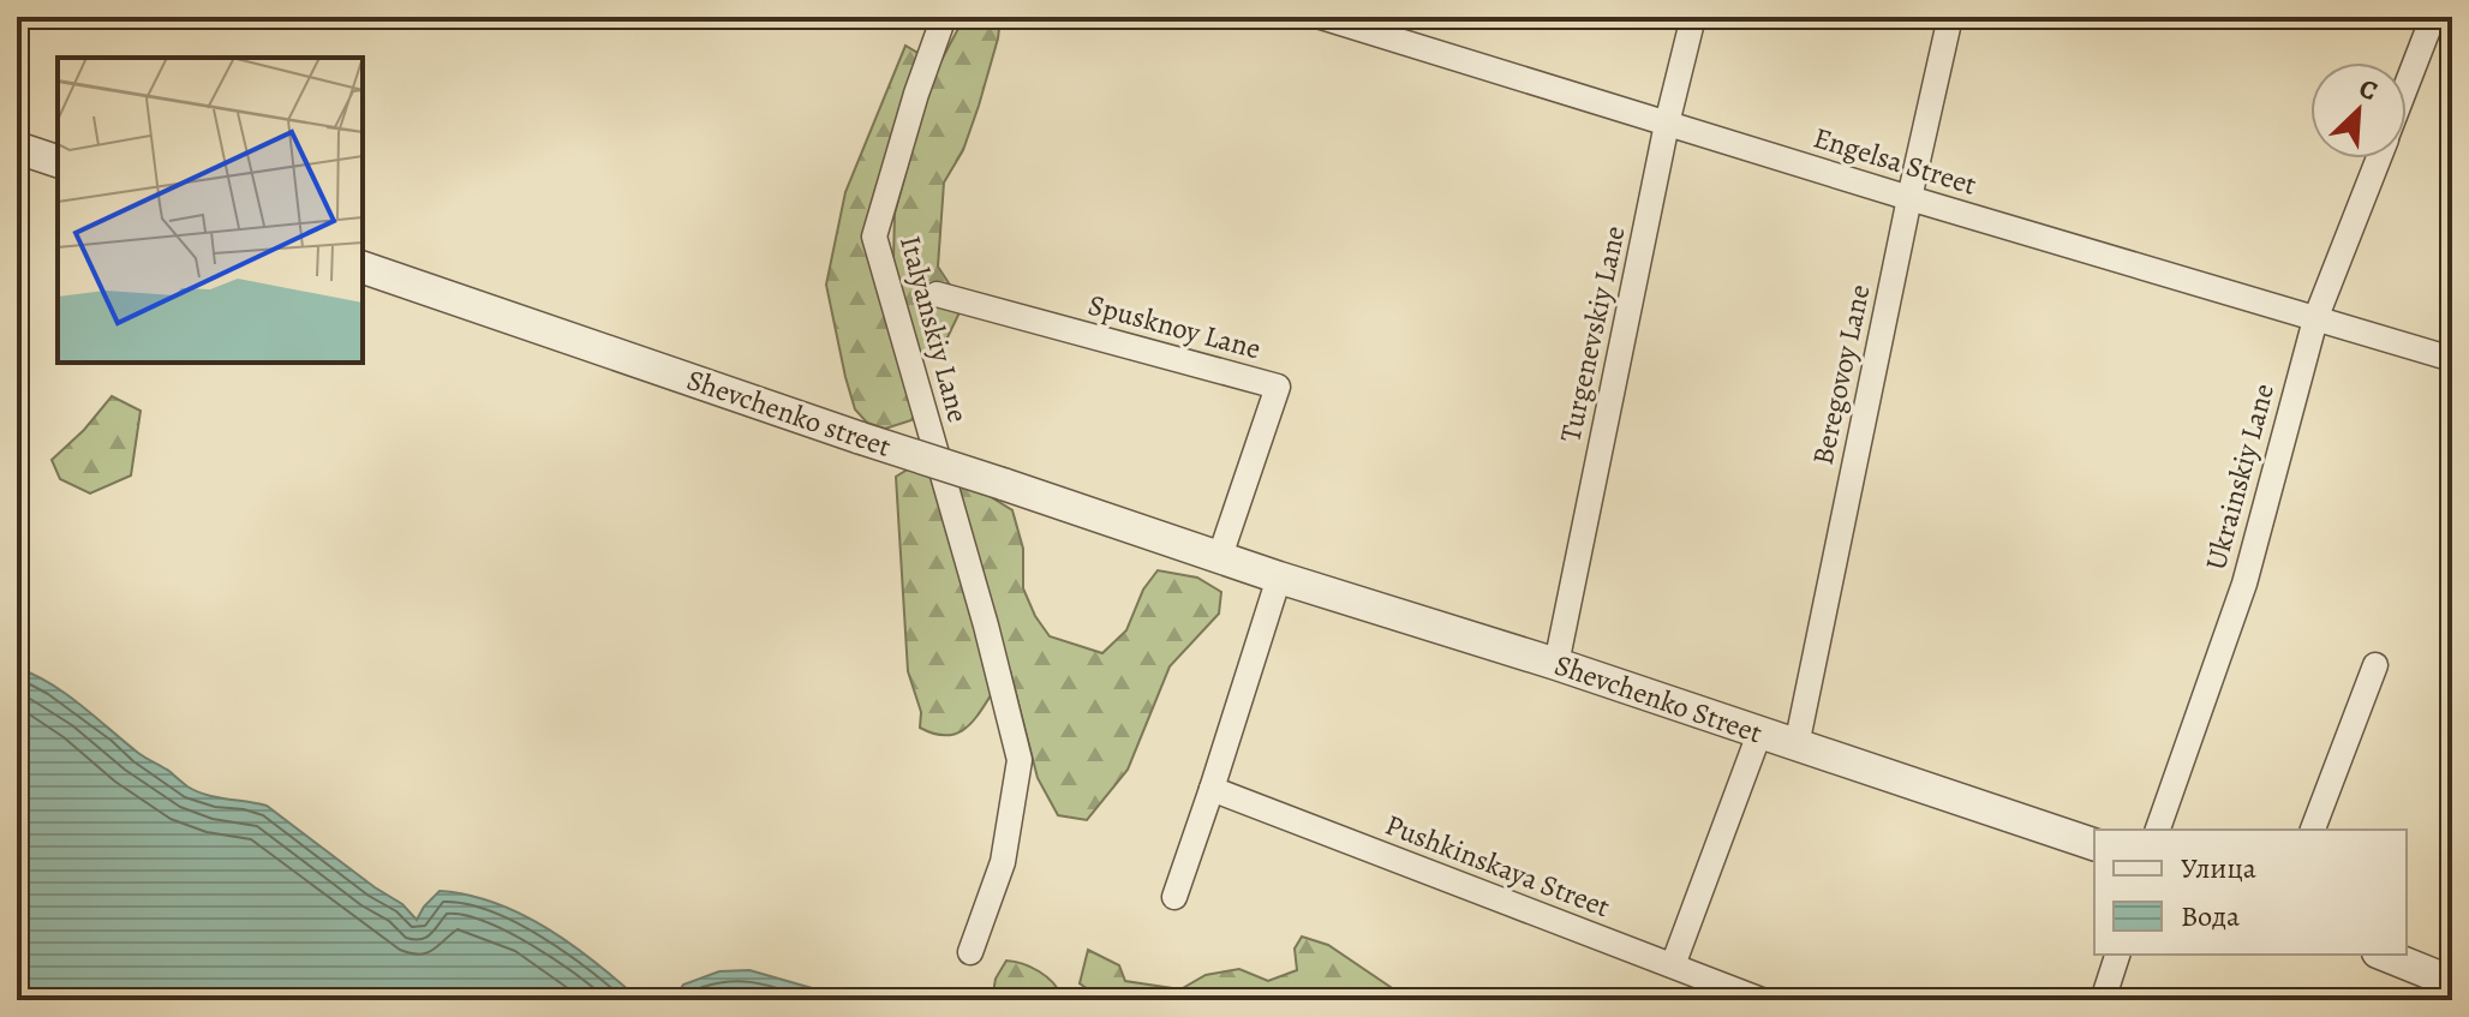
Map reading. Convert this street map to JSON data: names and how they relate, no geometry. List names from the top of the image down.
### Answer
{
  "streets": {
    "street": [
      "Engelsa Street",
      "Spusknoy Lane",
      "Italyanskiy Lane",
      "Turgenevskiy Lane",
      "Beregovoy Lane",
      "Shevchenko street",
      "Ukrainskiy Lane",
      "Shevchenko Street",
      "Pushkinskaya Street"
    ]
  },
  "crossings": [
    ["Engelsa Street", "Turgenevskiy Lane"],
    ["Engelsa Street", "Beregovoy Lane"],
    ["Engelsa Street", "Ukrainskiy Lane"],
    ["Spusknoy Lane", "Shevchenko street"],
    ["Spusknoy Lane", "Shevchenko Street"],
    ["Turgenevskiy Lane", "Shevchenko Street"],
    ["Beregovoy Lane", "Shevchenko Street"],
    ["Shevchenko street", "Shevchenko Street"]
  ],
  "legend": ["Улица", "Вода"],
  "north": "top right"
}
